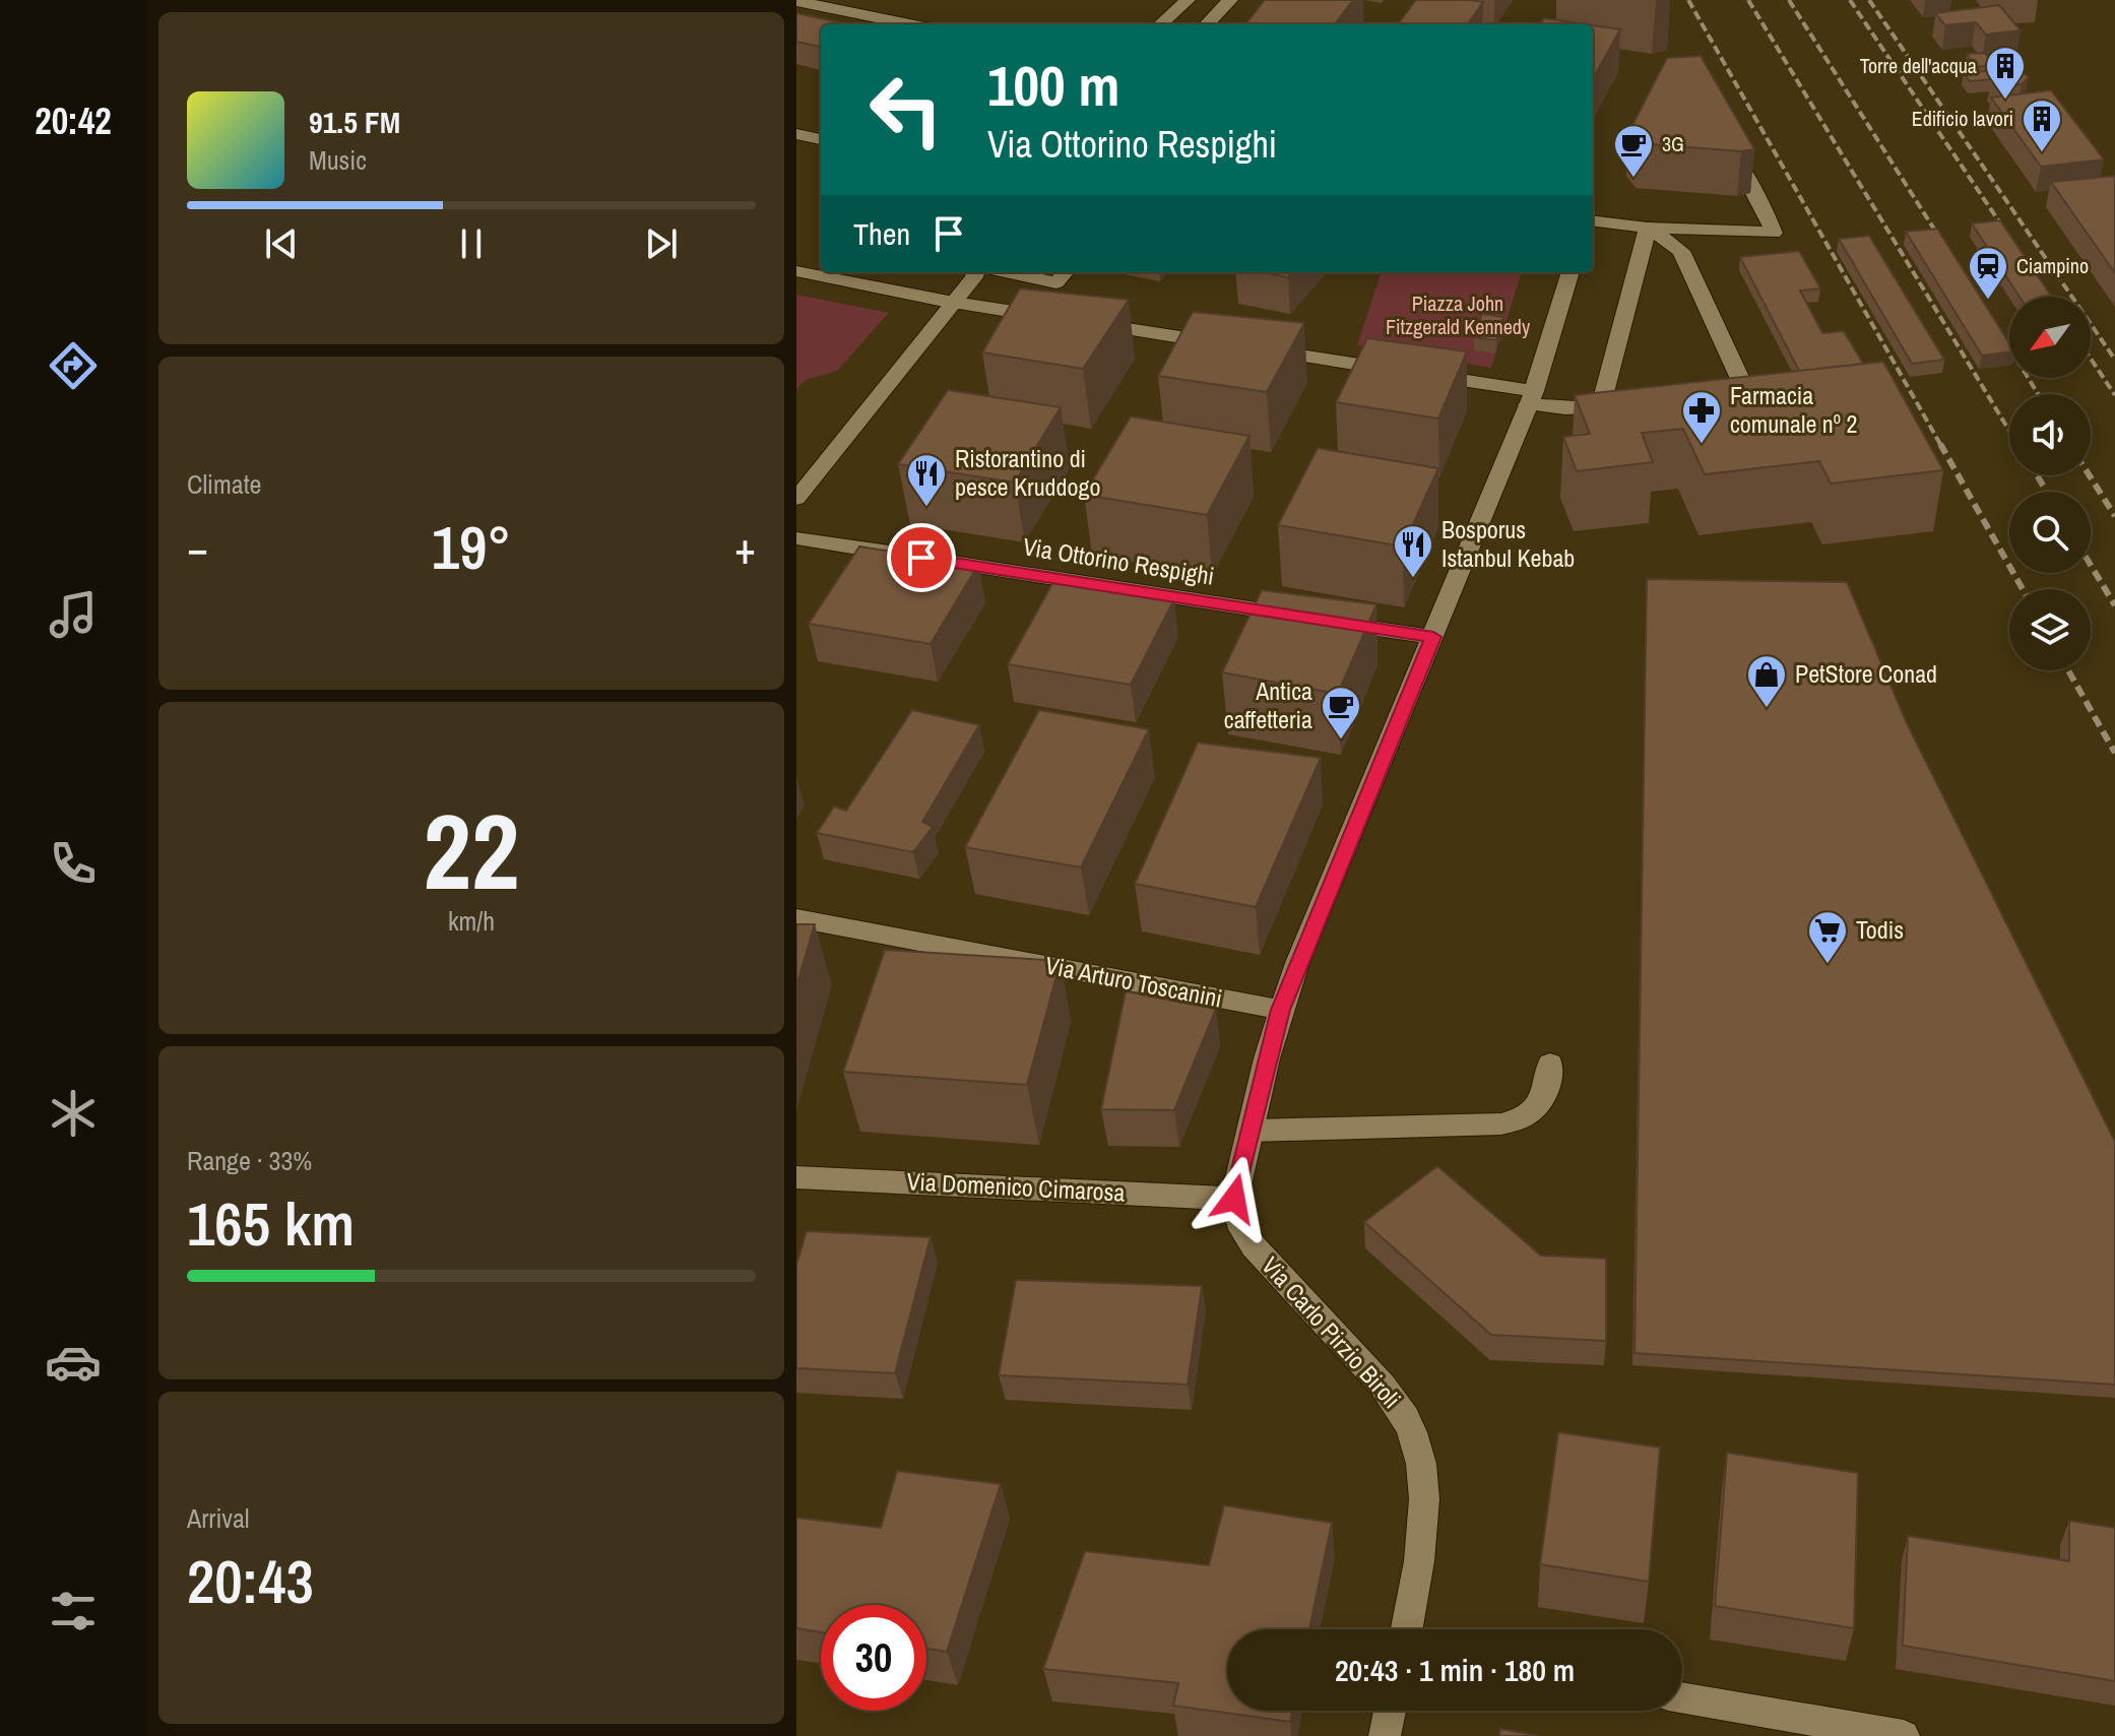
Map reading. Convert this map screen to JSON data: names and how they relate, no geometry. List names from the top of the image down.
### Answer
{
  "streets": {
    "street": [
      "Via Ottorino Respighi",
      "Via Arturo Toscanini",
      "Via Domenico Cimarosa",
      "Via Carlo Pirzio Biroli"
    ]
  },
  "crossings": [
    ["Via Domenico Cimarosa", "Via Carlo Pirzio Biroli"]
  ],
  "parks": ["Piazza John Fitzgerald Kennedy"],
  "places": {
    "building": ["Torre dell'acqua", "Edificio lavori"],
    "cafe": ["3G", "Antica caffetteria"],
    "station": ["Ciampino"],
    "pharmacy": ["Farmacia comunale nº 2"],
    "restaurant": ["Ristorantino di pesce Kruddogo", "Bosporus Istanbul Kebab"],
    "shop": ["PetStore Conad"],
    "supermarket": ["Todis"]
  },
  "north": "bottom left",
  "page": {
    "tabs": "20:42",
    "turn": ["100 m", "Via Ottorino Respighi"],
    "song": ["91.5 FM", "Music"],
    "then": "Then",
    "tile": [
      "Climate",
      ["22", "km/h"],
      ["Range · 33%", "165 km"],
      ["Arrival", "20:43"]
    ],
    "heat": ["−", "19°", "+"],
    "limit": "30",
    "trip": "20:43 · 1 min · 180 m"
  }
}
